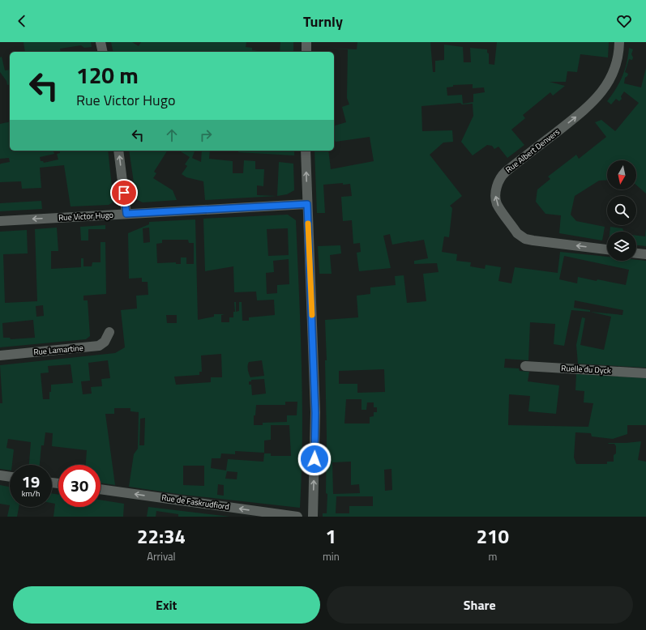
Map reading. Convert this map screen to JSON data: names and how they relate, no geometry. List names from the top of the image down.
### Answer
{
  "streets": {
    "street": [
      "Rue Albert Denvers",
      "Rue Victor Hugo",
      "Rue Lamartine",
      "Ruelle du Dyck",
      "Rue de Faskrudfiord"
    ]
  },
  "one_way": ["Rue Victor Hugo", "Rue de Faskrudfiord"],
  "north": "bottom",
  "page": {
    "header": "Turnly",
    "turn": ["120 m", "Rue Victor Hugo"],
    "speed": "19 km/h",
    "limit": "30",
    "eta": [
      "22:34",
      "Arrival",
      "1",
      "min",
      "210",
      "m"
    ],
    "buttons": ["Exit", "Share"]
  }
}
